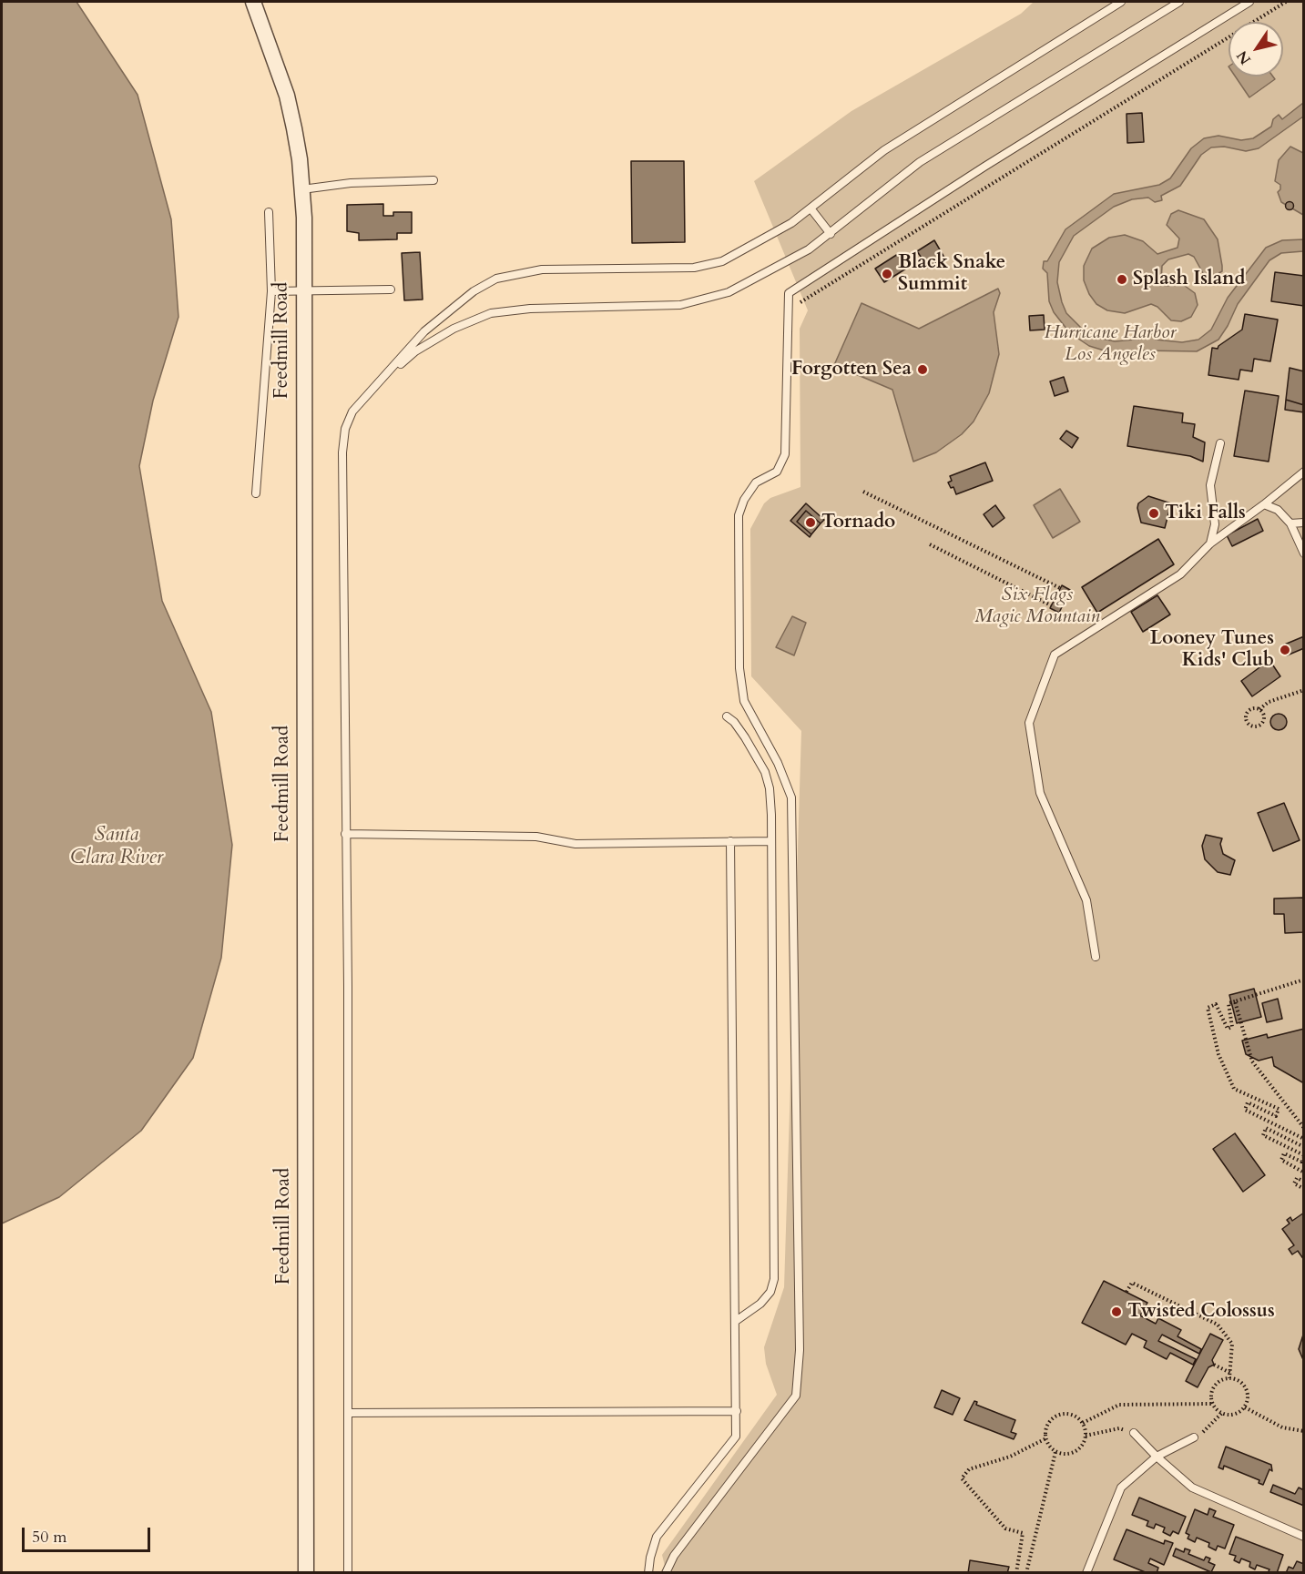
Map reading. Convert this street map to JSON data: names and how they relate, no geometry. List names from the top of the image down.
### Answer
{
  "streets": {
    "street": ["Feedmill Road"]
  },
  "water": ["Santa Clara River"],
  "parks": ["Hurricane Harbor Los Angeles", "Six Flags Magic Mountain"],
  "places": [
    "Black Snake Summit",
    "Splash Island",
    "Forgotten Sea",
    "Tiki Falls",
    "Tornado",
    "Looney Tunes Kids' Club",
    "Twisted Colossus"
  ],
  "scale_bar": "50 m",
  "north": "bottom left"
}
